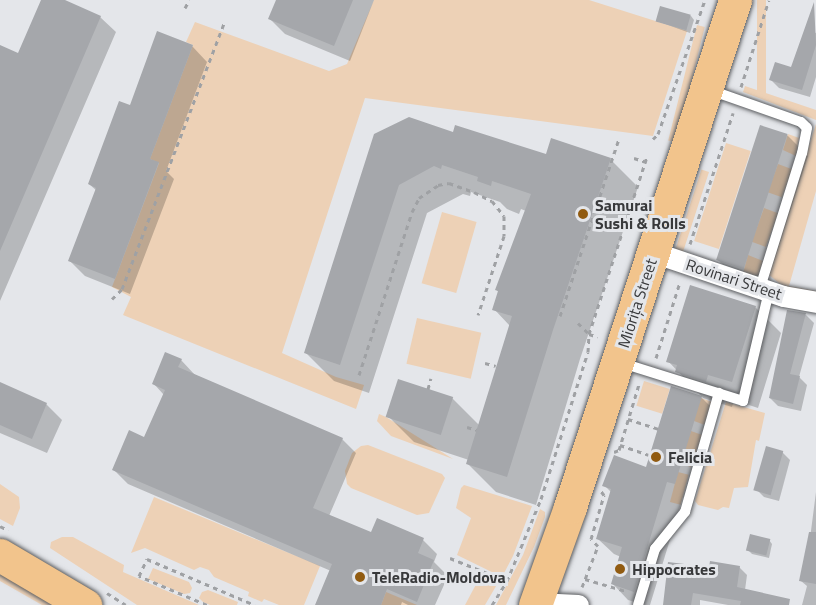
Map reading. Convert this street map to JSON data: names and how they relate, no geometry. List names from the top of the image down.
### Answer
{
  "streets": {
    "main road": ["Miorița Street"],
    "street": ["Rovinari Street"]
  },
  "crossings": [
    ["Rovinari Street", "Miorița Street"]
  ],
  "places": [
    "Samurai Sushi & Rolls",
    "Felicia",
    "Hippocrates",
    "TeleRadio-Moldova"
  ]
}
